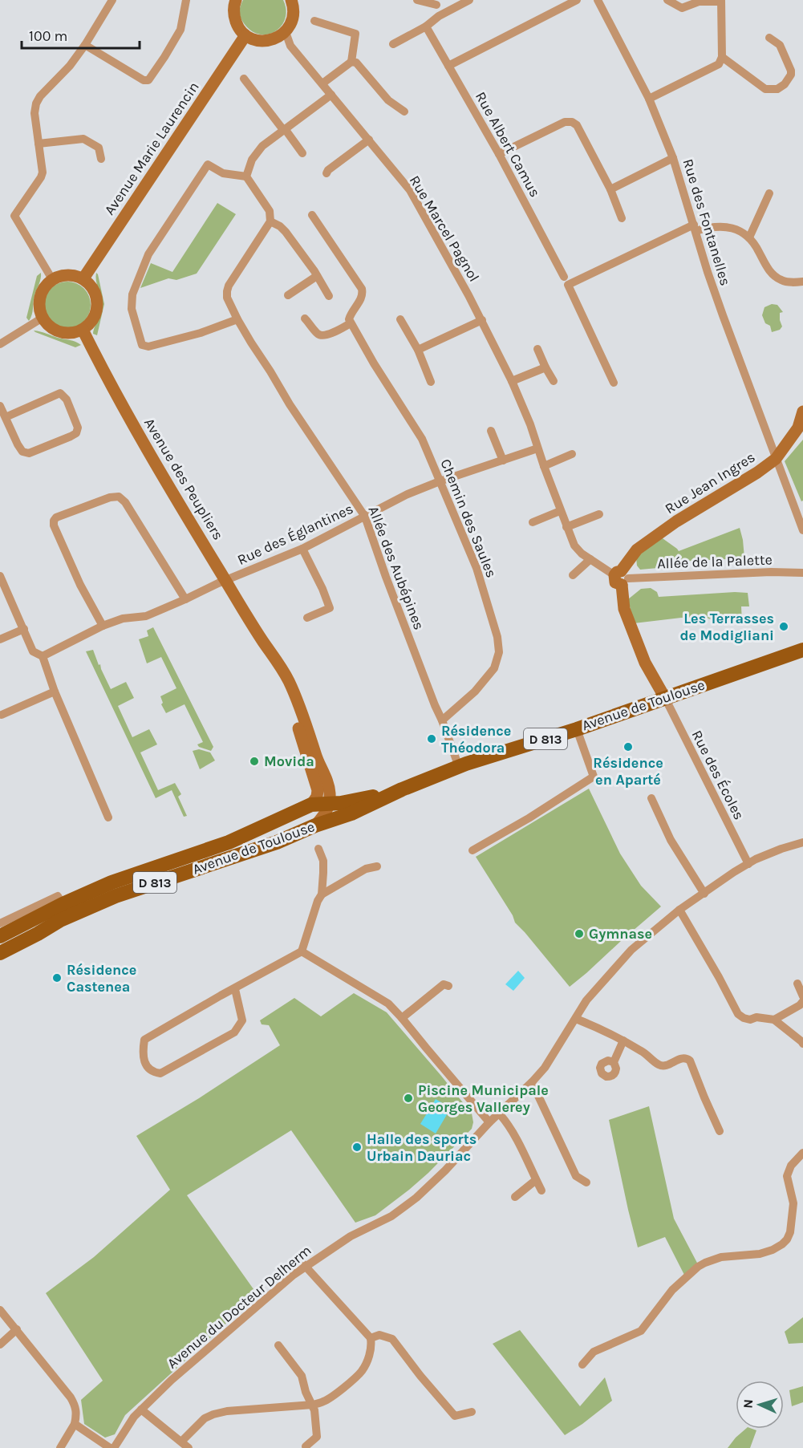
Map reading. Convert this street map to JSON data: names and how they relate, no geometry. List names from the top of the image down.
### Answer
{
  "streets": {
    "main road": ["Avenue de Toulouse", "D 813"],
    "street": [
      "Rue Albert Camus",
      "Avenue Marie Laurencin",
      "Rue des Fontanelles",
      "Rue Marcel Pagnol",
      "Avenue des Peupliers",
      "Rue Jean Ingres",
      "Chemin des Saules",
      "Rue des Églantines",
      "Allée de la Palette",
      "Allée des Aubépines",
      "Rue des Écoles",
      "Avenue du Docteur Delherm"
    ]
  },
  "crossings": [
    ["Avenue Marie Laurencin", "Avenue des Peupliers"],
    ["Rue des Fontanelles", "Rue Jean Ingres"],
    ["Rue Marcel Pagnol", "Rue Jean Ingres"],
    ["Rue Marcel Pagnol", "Rue des Églantines"],
    ["Rue Marcel Pagnol", "Allée de la Palette"],
    ["Avenue des Peupliers", "Rue des Églantines"],
    ["Avenue des Peupliers", "Avenue de Toulouse"],
    ["Rue Jean Ingres", "Allée de la Palette"],
    ["Chemin des Saules", "Rue des Églantines"],
    ["Chemin des Saules", "Allée des Aubépines"],
    ["Rue des Églantines", "Allée des Aubépines"],
    ["Allée des Aubépines", "Avenue de Toulouse"],
    ["Avenue de Toulouse", "Rue des Écoles"],
    ["Rue des Écoles", "Avenue du Docteur Delherm"]
  ],
  "places": [
    "Les Terrasses de Modigliani",
    "Résidence Théodora",
    "Résidence en Aparté",
    "Movida",
    "Gymnase",
    "Résidence Castenea",
    "Piscine Municipale Georges Vallerey",
    "Halle des sports Urbain Dauriac"
  ],
  "scale_bar": "100 m",
  "north": "left"
}
